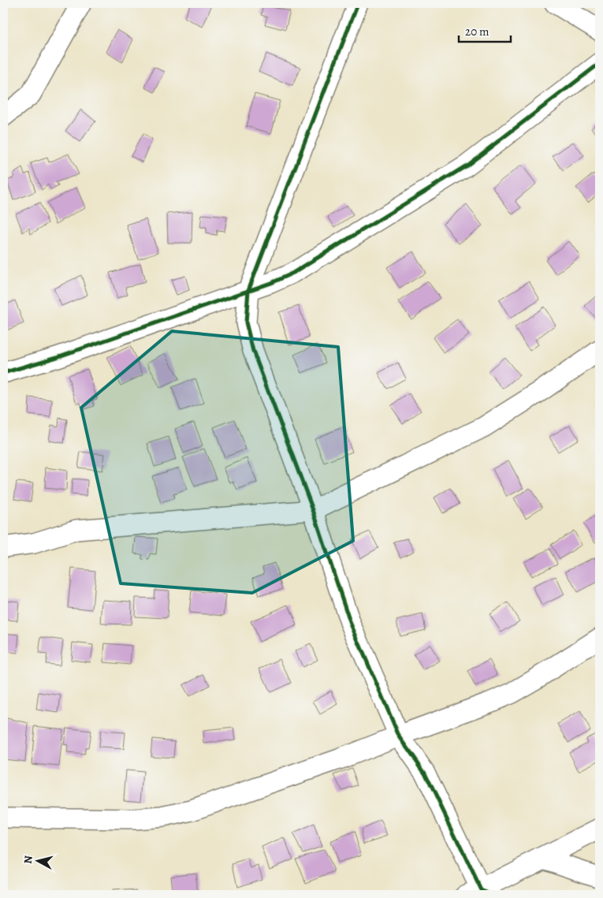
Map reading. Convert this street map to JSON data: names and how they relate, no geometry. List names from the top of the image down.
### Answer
{
  "scale_bar": "20 m",
  "north": "left"
}
